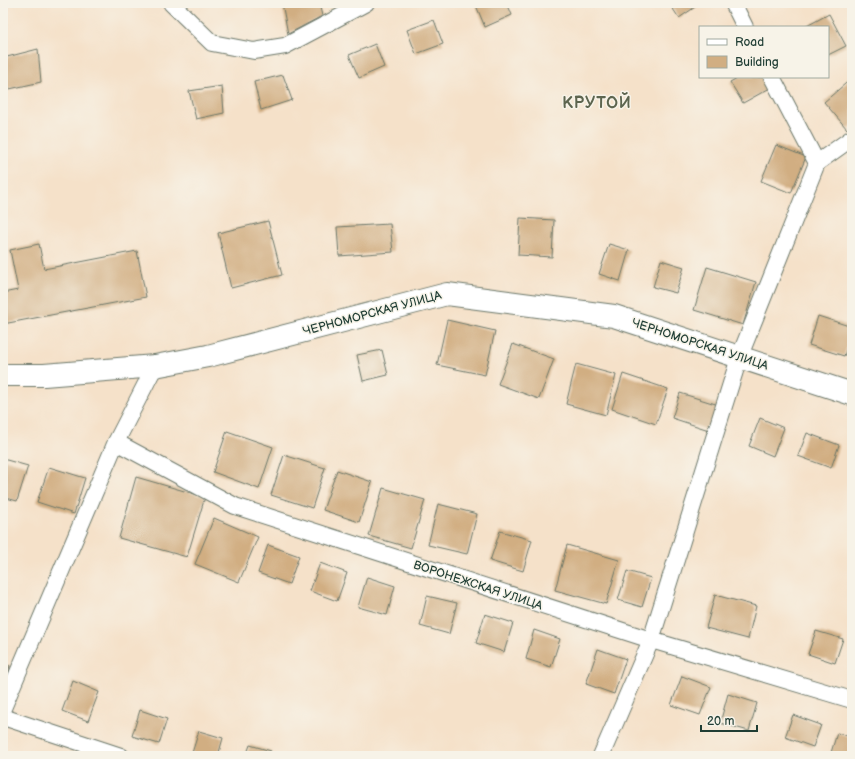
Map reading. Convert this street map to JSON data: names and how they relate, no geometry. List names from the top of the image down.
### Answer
{
  "streets": {
    "main road": ["ЧЕРНОМОРСКАЯ УЛИЦА"],
    "street": ["ВОРОНЕЖСКАЯ УЛИЦА"]
  },
  "districts": ["КРУТОЙ"],
  "legend": ["Road", "Building"],
  "scale_bar": "20 m"
}
